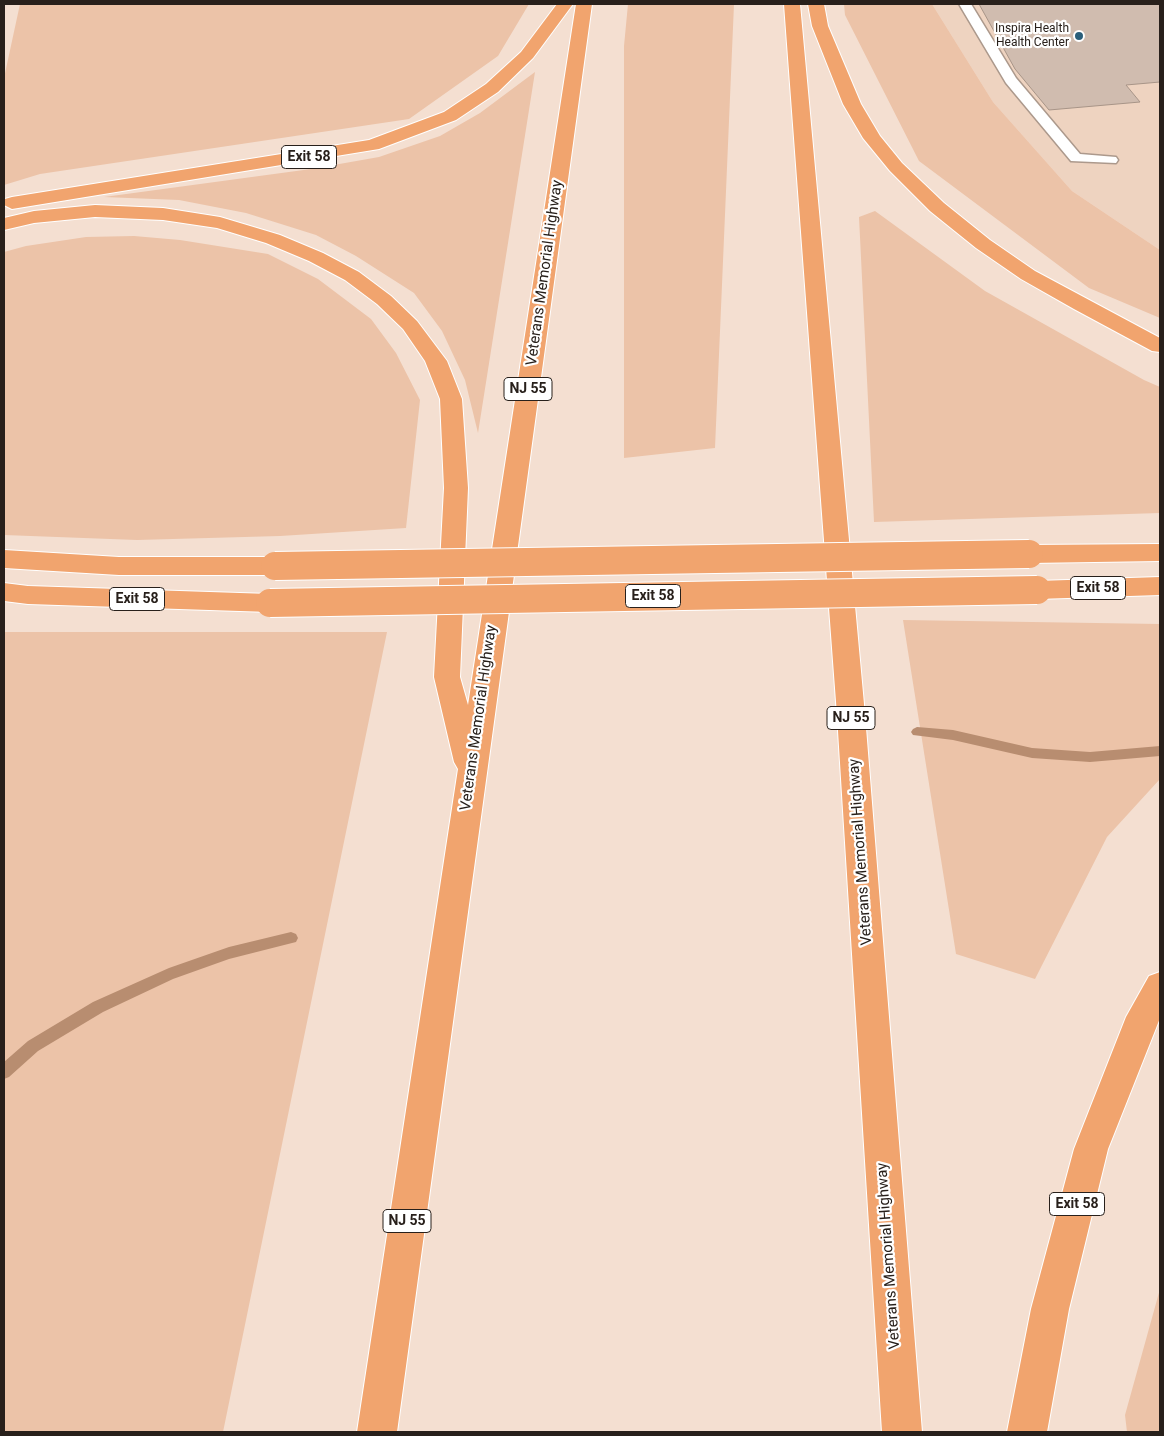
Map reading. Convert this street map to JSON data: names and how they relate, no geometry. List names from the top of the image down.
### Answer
{
  "streets": {
    "highway": ["Exit 58", "Veterans Memorial Highway", "NJ 55"]
  },
  "places": ["Inspira Health Health Center"]
}
